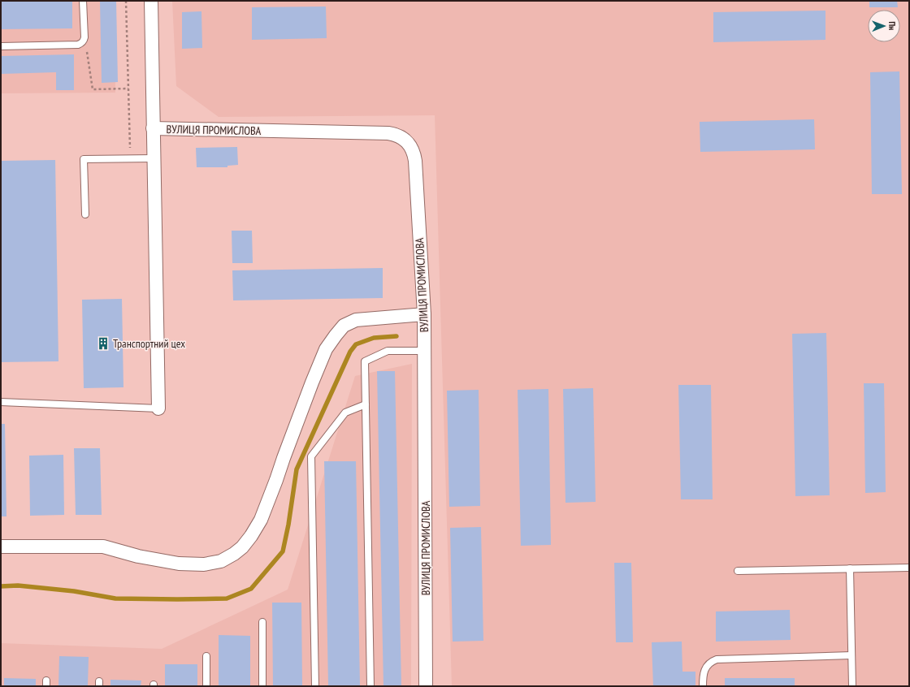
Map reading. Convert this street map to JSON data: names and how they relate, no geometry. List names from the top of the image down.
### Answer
{
  "streets": {
    "street": ["ВУЛИЦЯ ПРОМИСЛОВА"]
  },
  "places": {
    "building": ["Транспортний цех"]
  },
  "north": "right"
}
